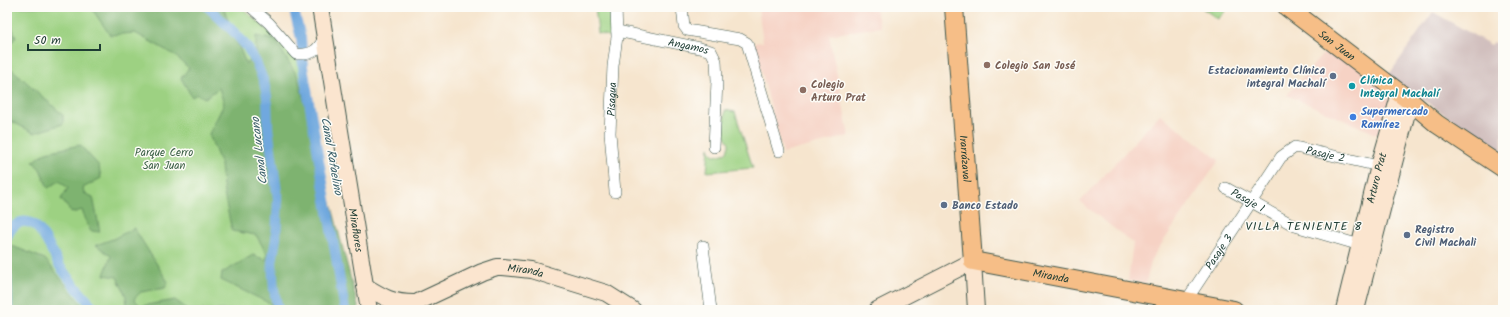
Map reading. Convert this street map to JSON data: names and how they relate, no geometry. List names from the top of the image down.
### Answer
{
  "streets": {
    "main road": ["San Juan", "Irarrázaval", "Miranda"],
    "street": [
      "Angamos",
      "Pisagua",
      "Pasaje 2",
      "Arturo Prat",
      "Pasaje 1",
      "Miraflores",
      "Pasaje 3"
    ]
  },
  "crossings": [
    ["San Juan", "Arturo Prat"],
    ["Angamos", "Pisagua"],
    ["Pasaje 2", "Arturo Prat"],
    ["Pasaje 2", "Pasaje 1"],
    ["Pasaje 2", "Pasaje 3"],
    ["Irarrázaval", "Miranda"],
    ["Arturo Prat", "Pasaje 1"],
    ["Pasaje 1", "Pasaje 3"],
    ["Miraflores", "Miranda"],
    ["Pasaje 3", "Miranda"]
  ],
  "districts": ["VILLA TENIENTE 8"],
  "water": ["Canal Lucano", "Canal Rafaelino"],
  "parks": ["Parque Cerro San Juan"],
  "places": [
    "Colegio San José",
    "Estacionamiento Clínica integral Machalí",
    "Clínica Integral Machalí",
    "Colegio Arturo Prat",
    "Supermercado Ramírez",
    "Banco Estado",
    "Registro Civil Machali"
  ],
  "scale_bar": "50 m"
}
